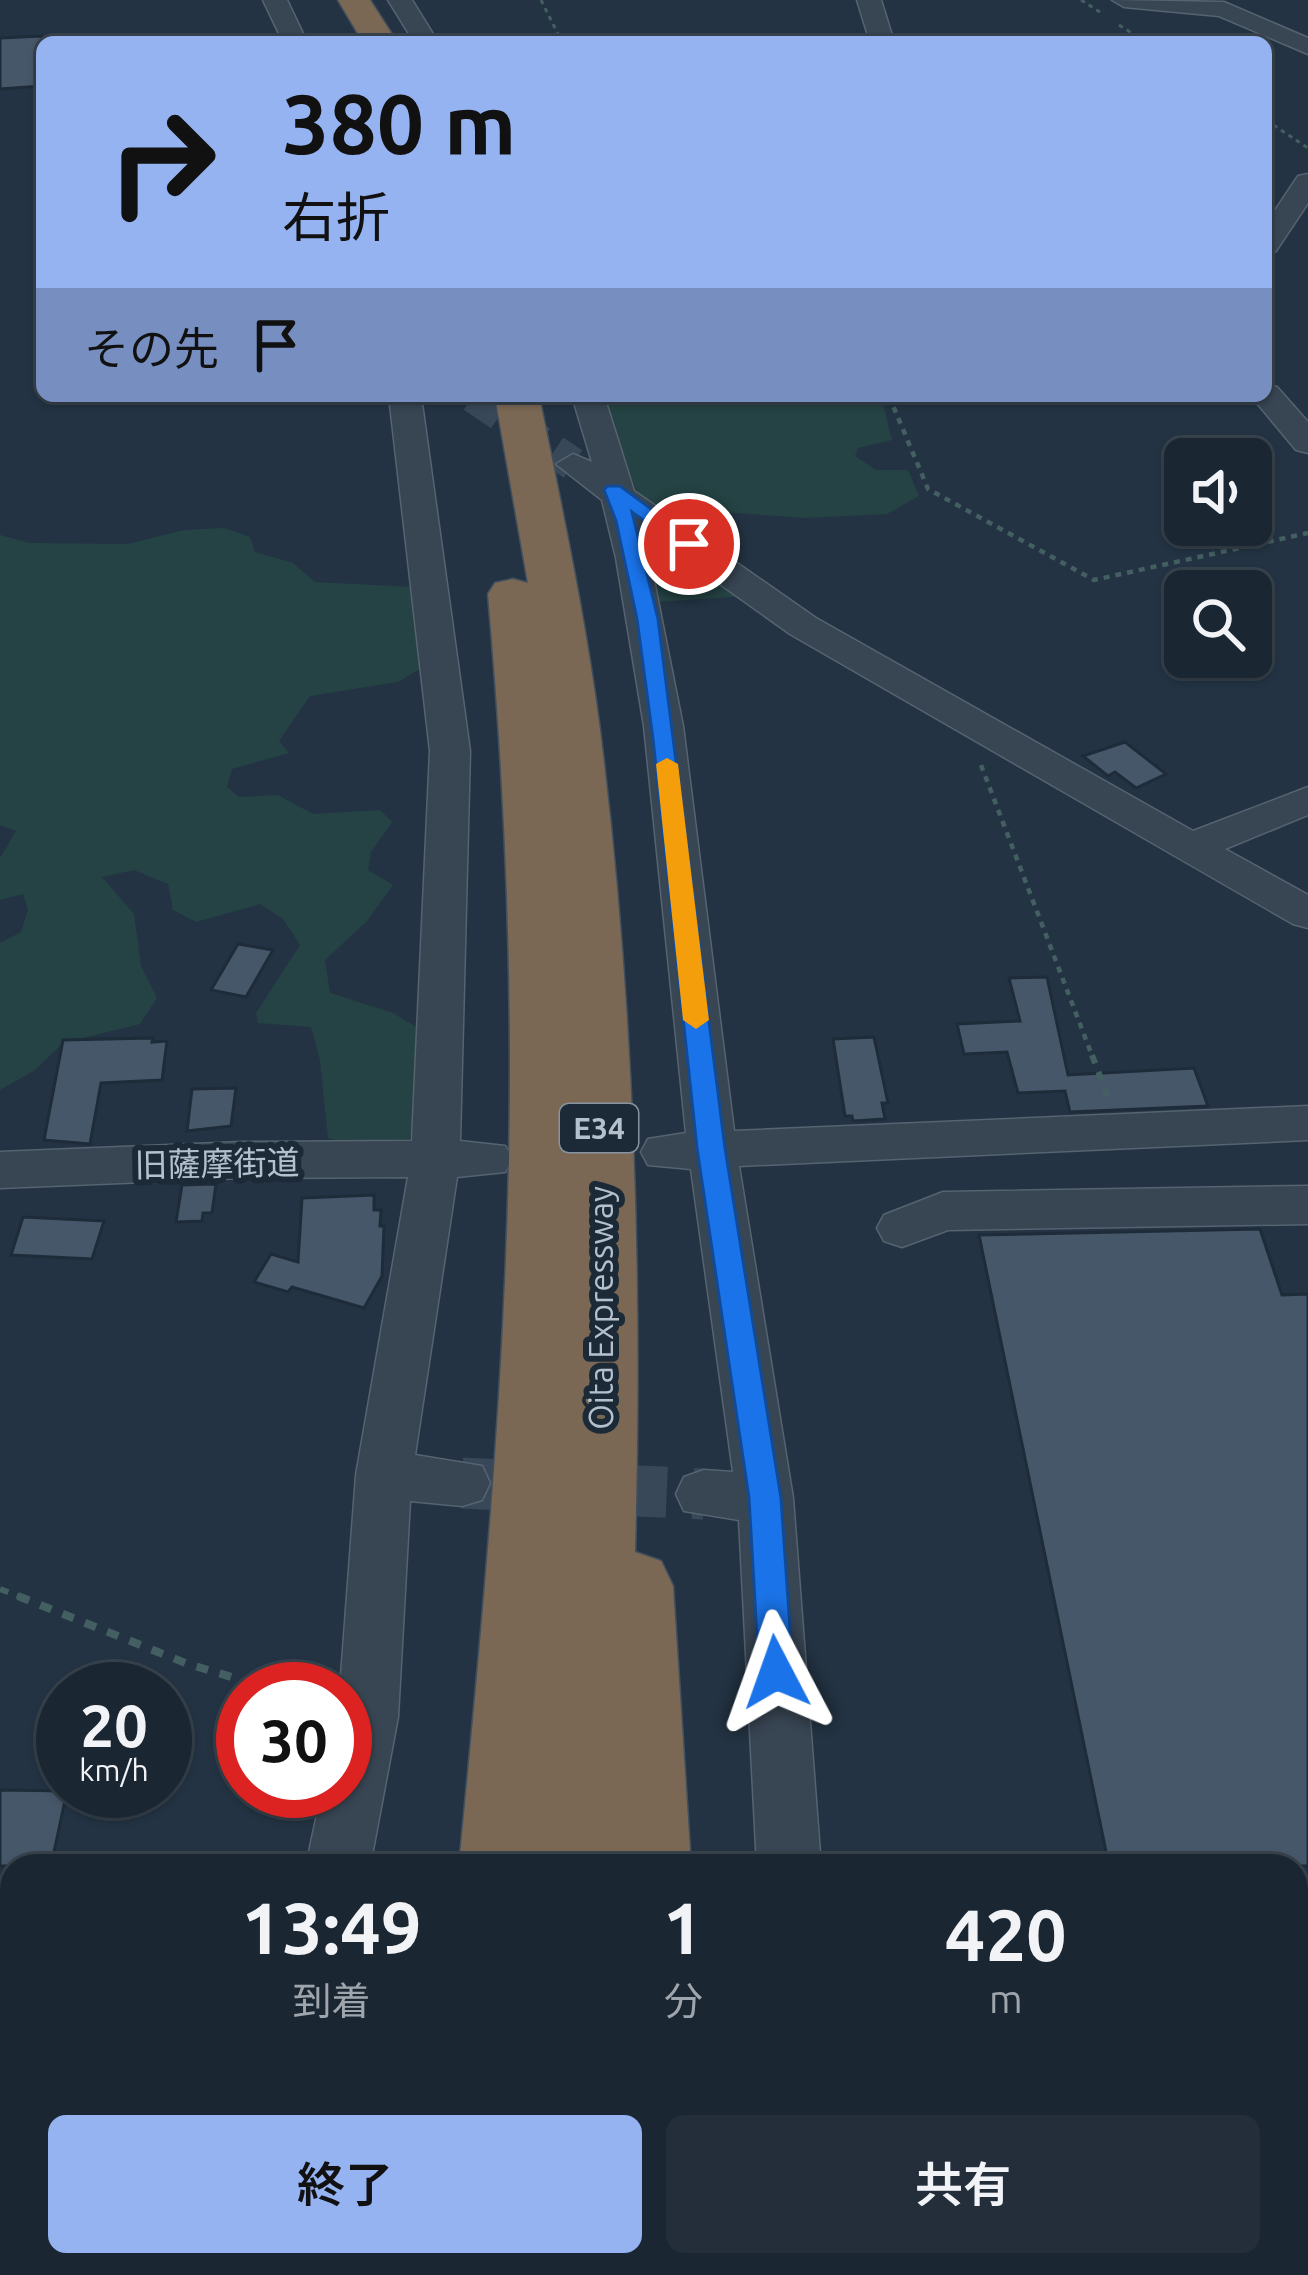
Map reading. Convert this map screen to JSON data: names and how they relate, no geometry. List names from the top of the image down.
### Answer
{
  "streets": {
    "highway": ["E34", "Oita Expressway"],
    "street": ["旧薩摩街道"]
  },
  "page": {
    "turn": ["380 m", "右折"],
    "then": "その先",
    "speed": "20 km/h",
    "limit": "30",
    "eta": [
      "13:49",
      "到着",
      "1",
      "分",
      "420",
      "m"
    ],
    "buttons": ["終了", "共有"]
  }
}
